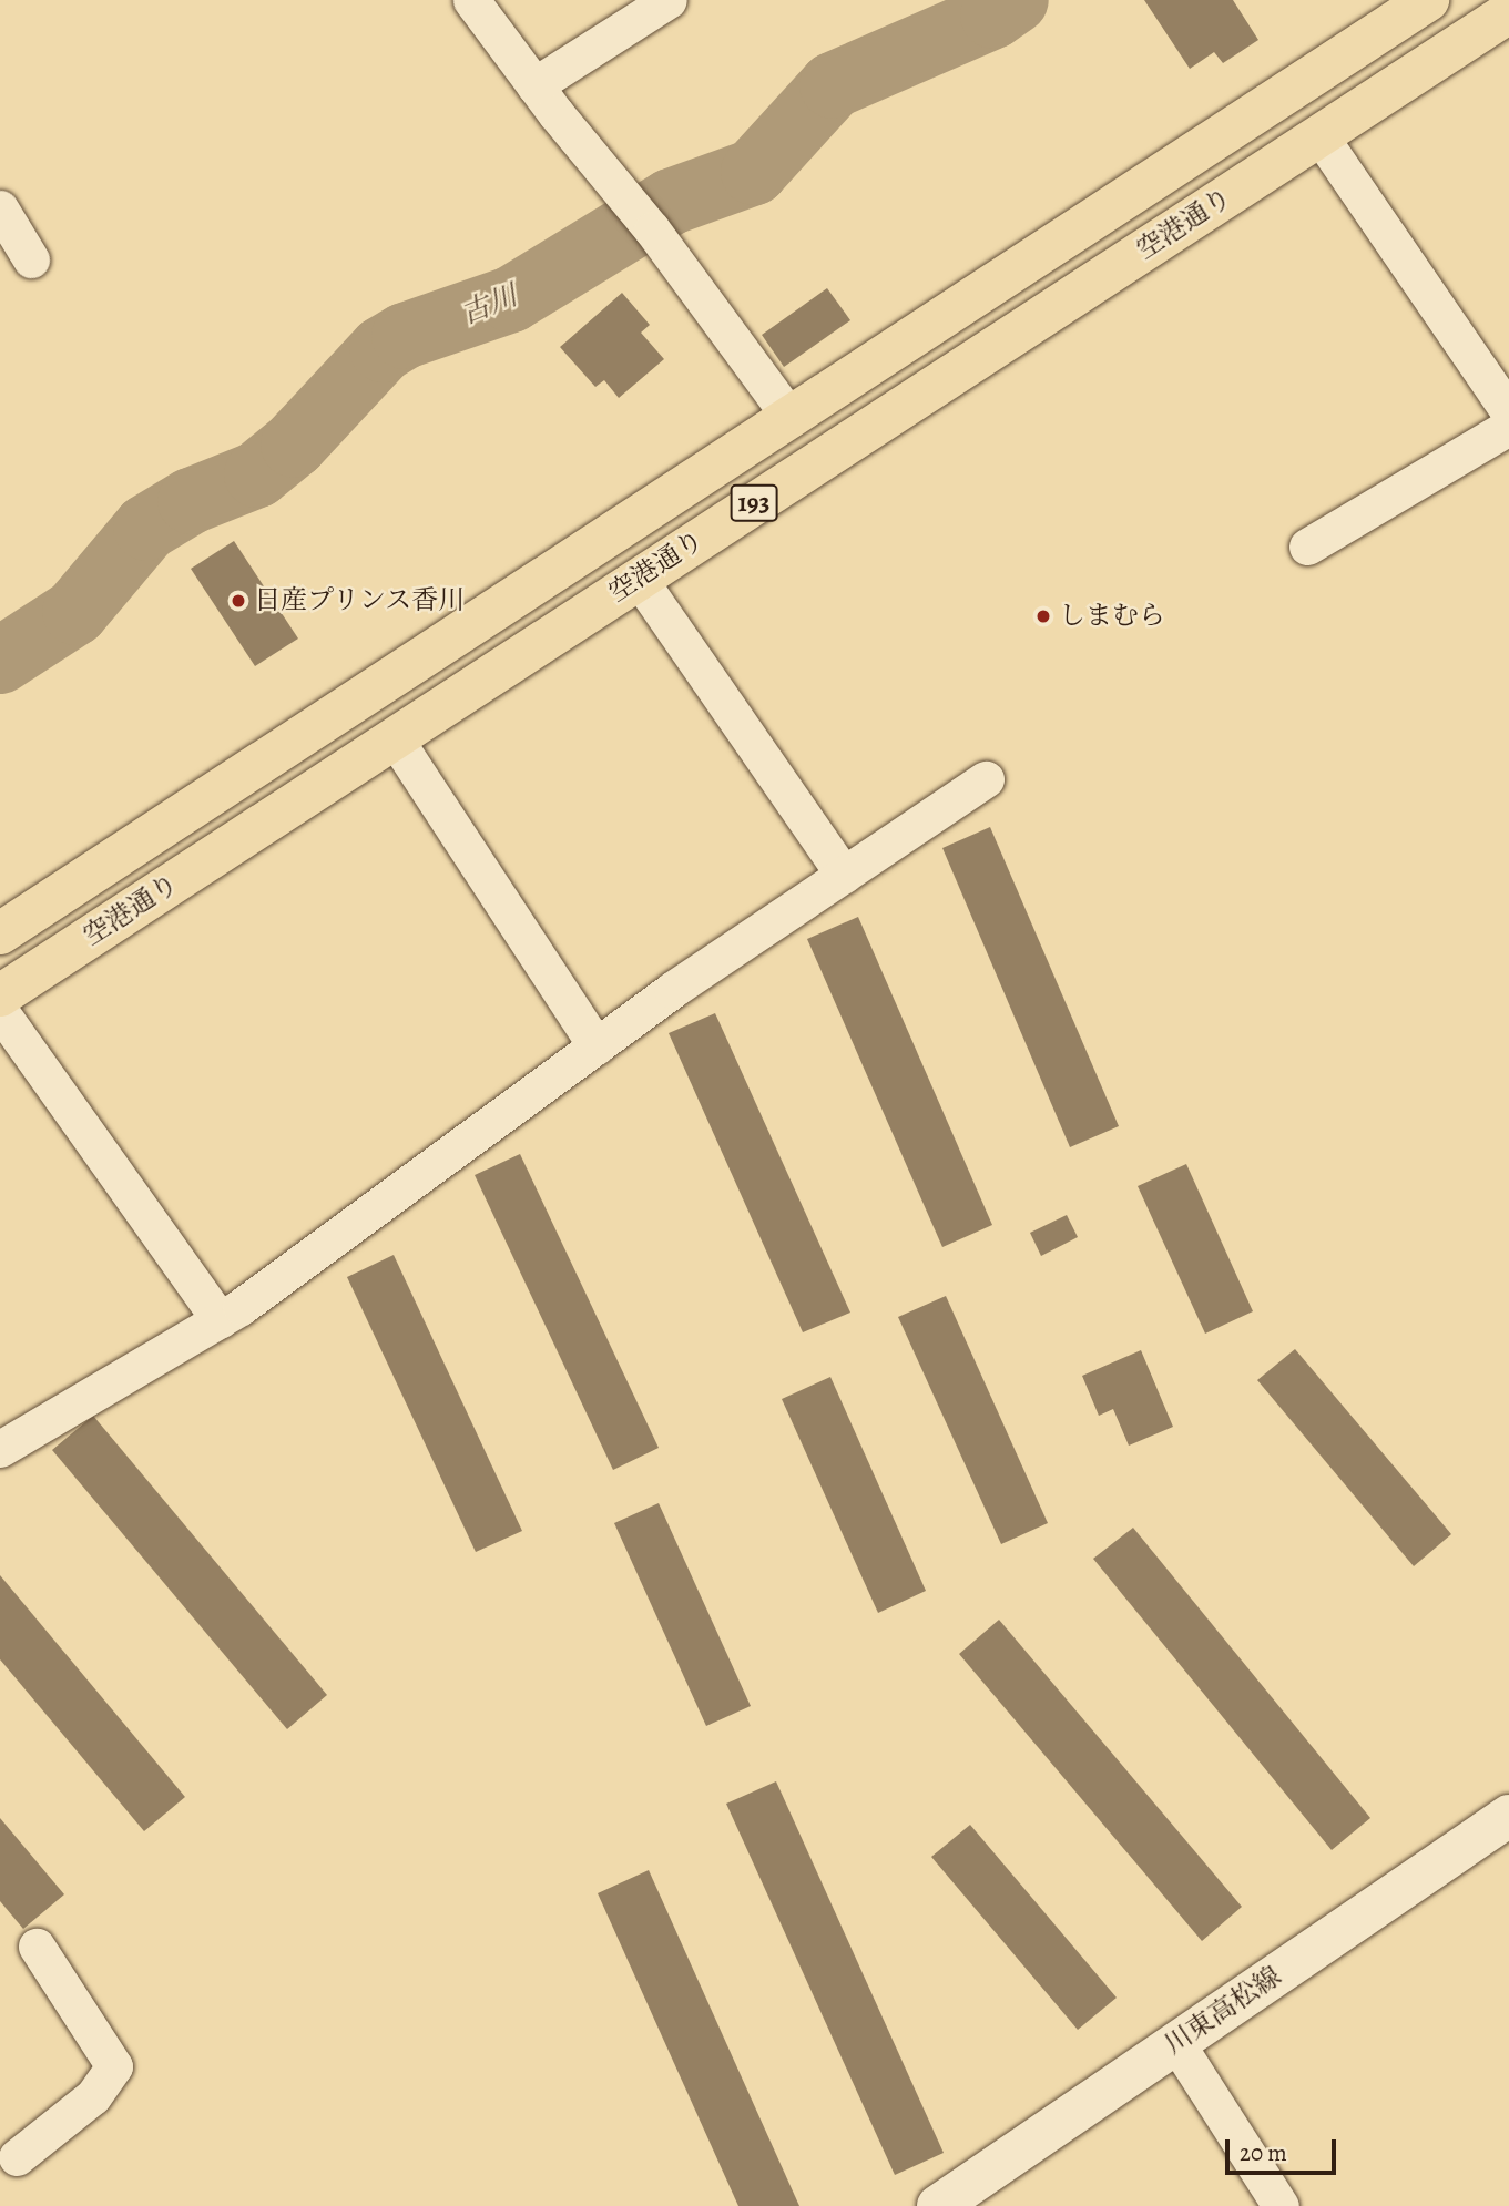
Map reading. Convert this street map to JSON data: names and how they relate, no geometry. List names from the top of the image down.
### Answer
{
  "streets": {
    "highway": ["空港通り", "193"],
    "main road": ["川東高松線"]
  },
  "water": ["古川"],
  "places": ["日産プリンス香川", "しまむら"],
  "scale_bar": "20 m"
}
